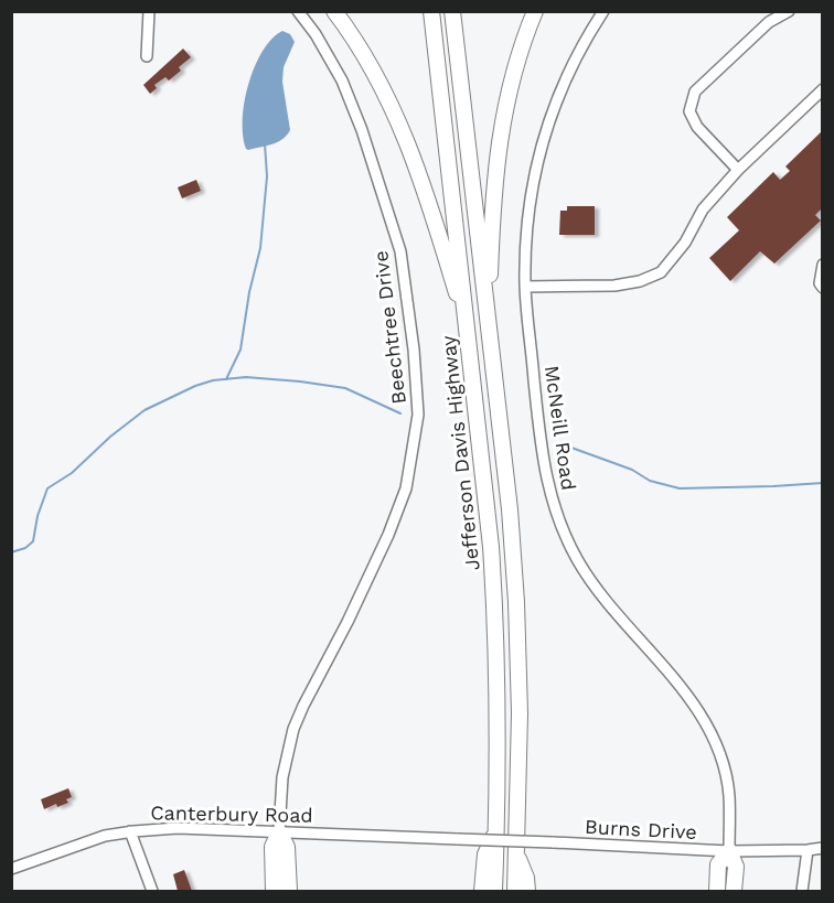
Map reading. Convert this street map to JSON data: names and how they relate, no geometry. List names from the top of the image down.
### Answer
{
  "streets": {
    "highway": ["Jefferson Davis Highway"],
    "street": [
      "Beechtree Drive",
      "McNeill Road",
      "Canterbury Road",
      "Burns Drive"
    ]
  },
  "crossings": [
    ["Beechtree Drive", "Canterbury Road"],
    ["McNeill Road", "Burns Drive"],
    ["Canterbury Road", "Burns Drive"]
  ]
}
